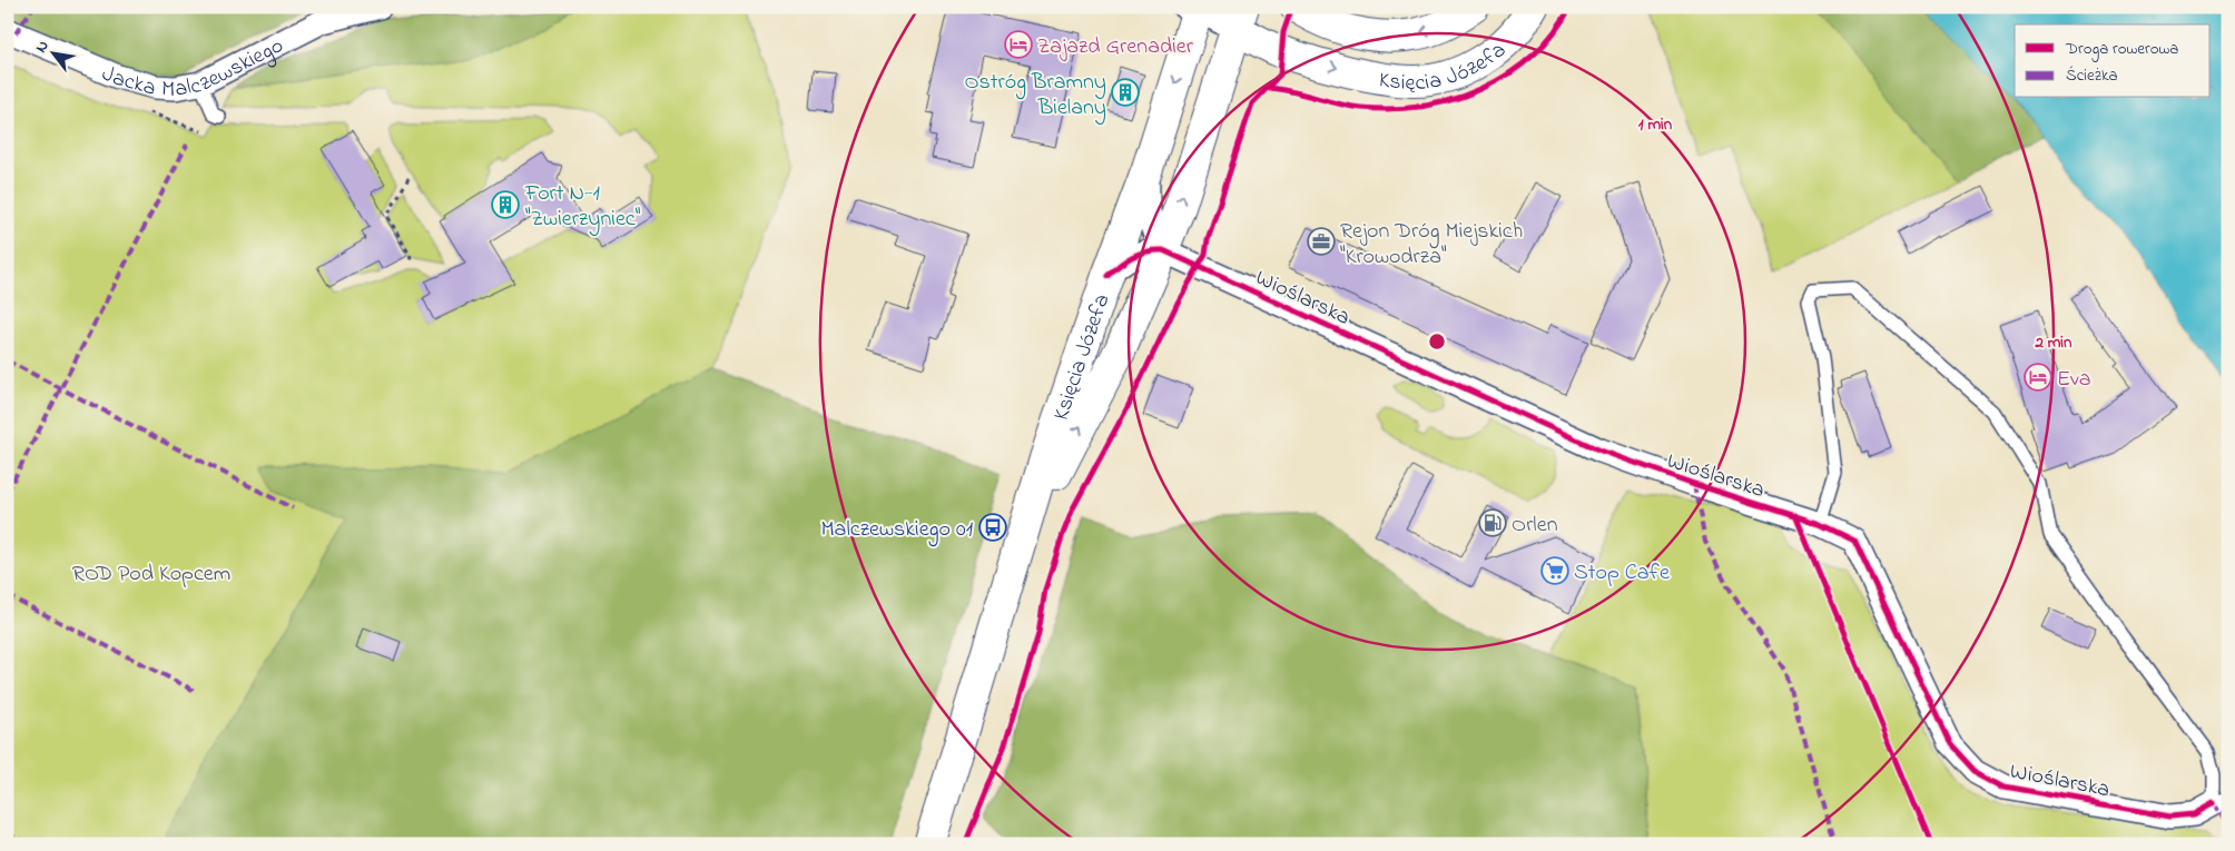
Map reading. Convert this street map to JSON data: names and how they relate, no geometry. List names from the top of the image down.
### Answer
{
  "streets": {
    "main road": ["Księcia Józefa"],
    "street": ["Jacka Malczewskiego", "Wioślarska"]
  },
  "crossings": [
    ["Księcia Józefa", "Wioślarska"]
  ],
  "parks": ["ROD Pod Kopcem"],
  "places": {
    "hotel": ["Zajazd Grenadier", "Eva"],
    "building": ["Ostróg Bramny Bielany", "Fort N-1 \"Zwierzyniec\""],
    "office": ["Rejon Dróg Miejskich \"Krowodrza\""],
    "fuel station": ["Orlen"],
    "bus stop": ["Malczewskiego 01"],
    "supermarket": ["Stop Cafe"]
  },
  "legend": ["Droga rowerowa", "Ścieżka"],
  "north": "top left",
  "rings": ["1 min", "2 min"]
}
